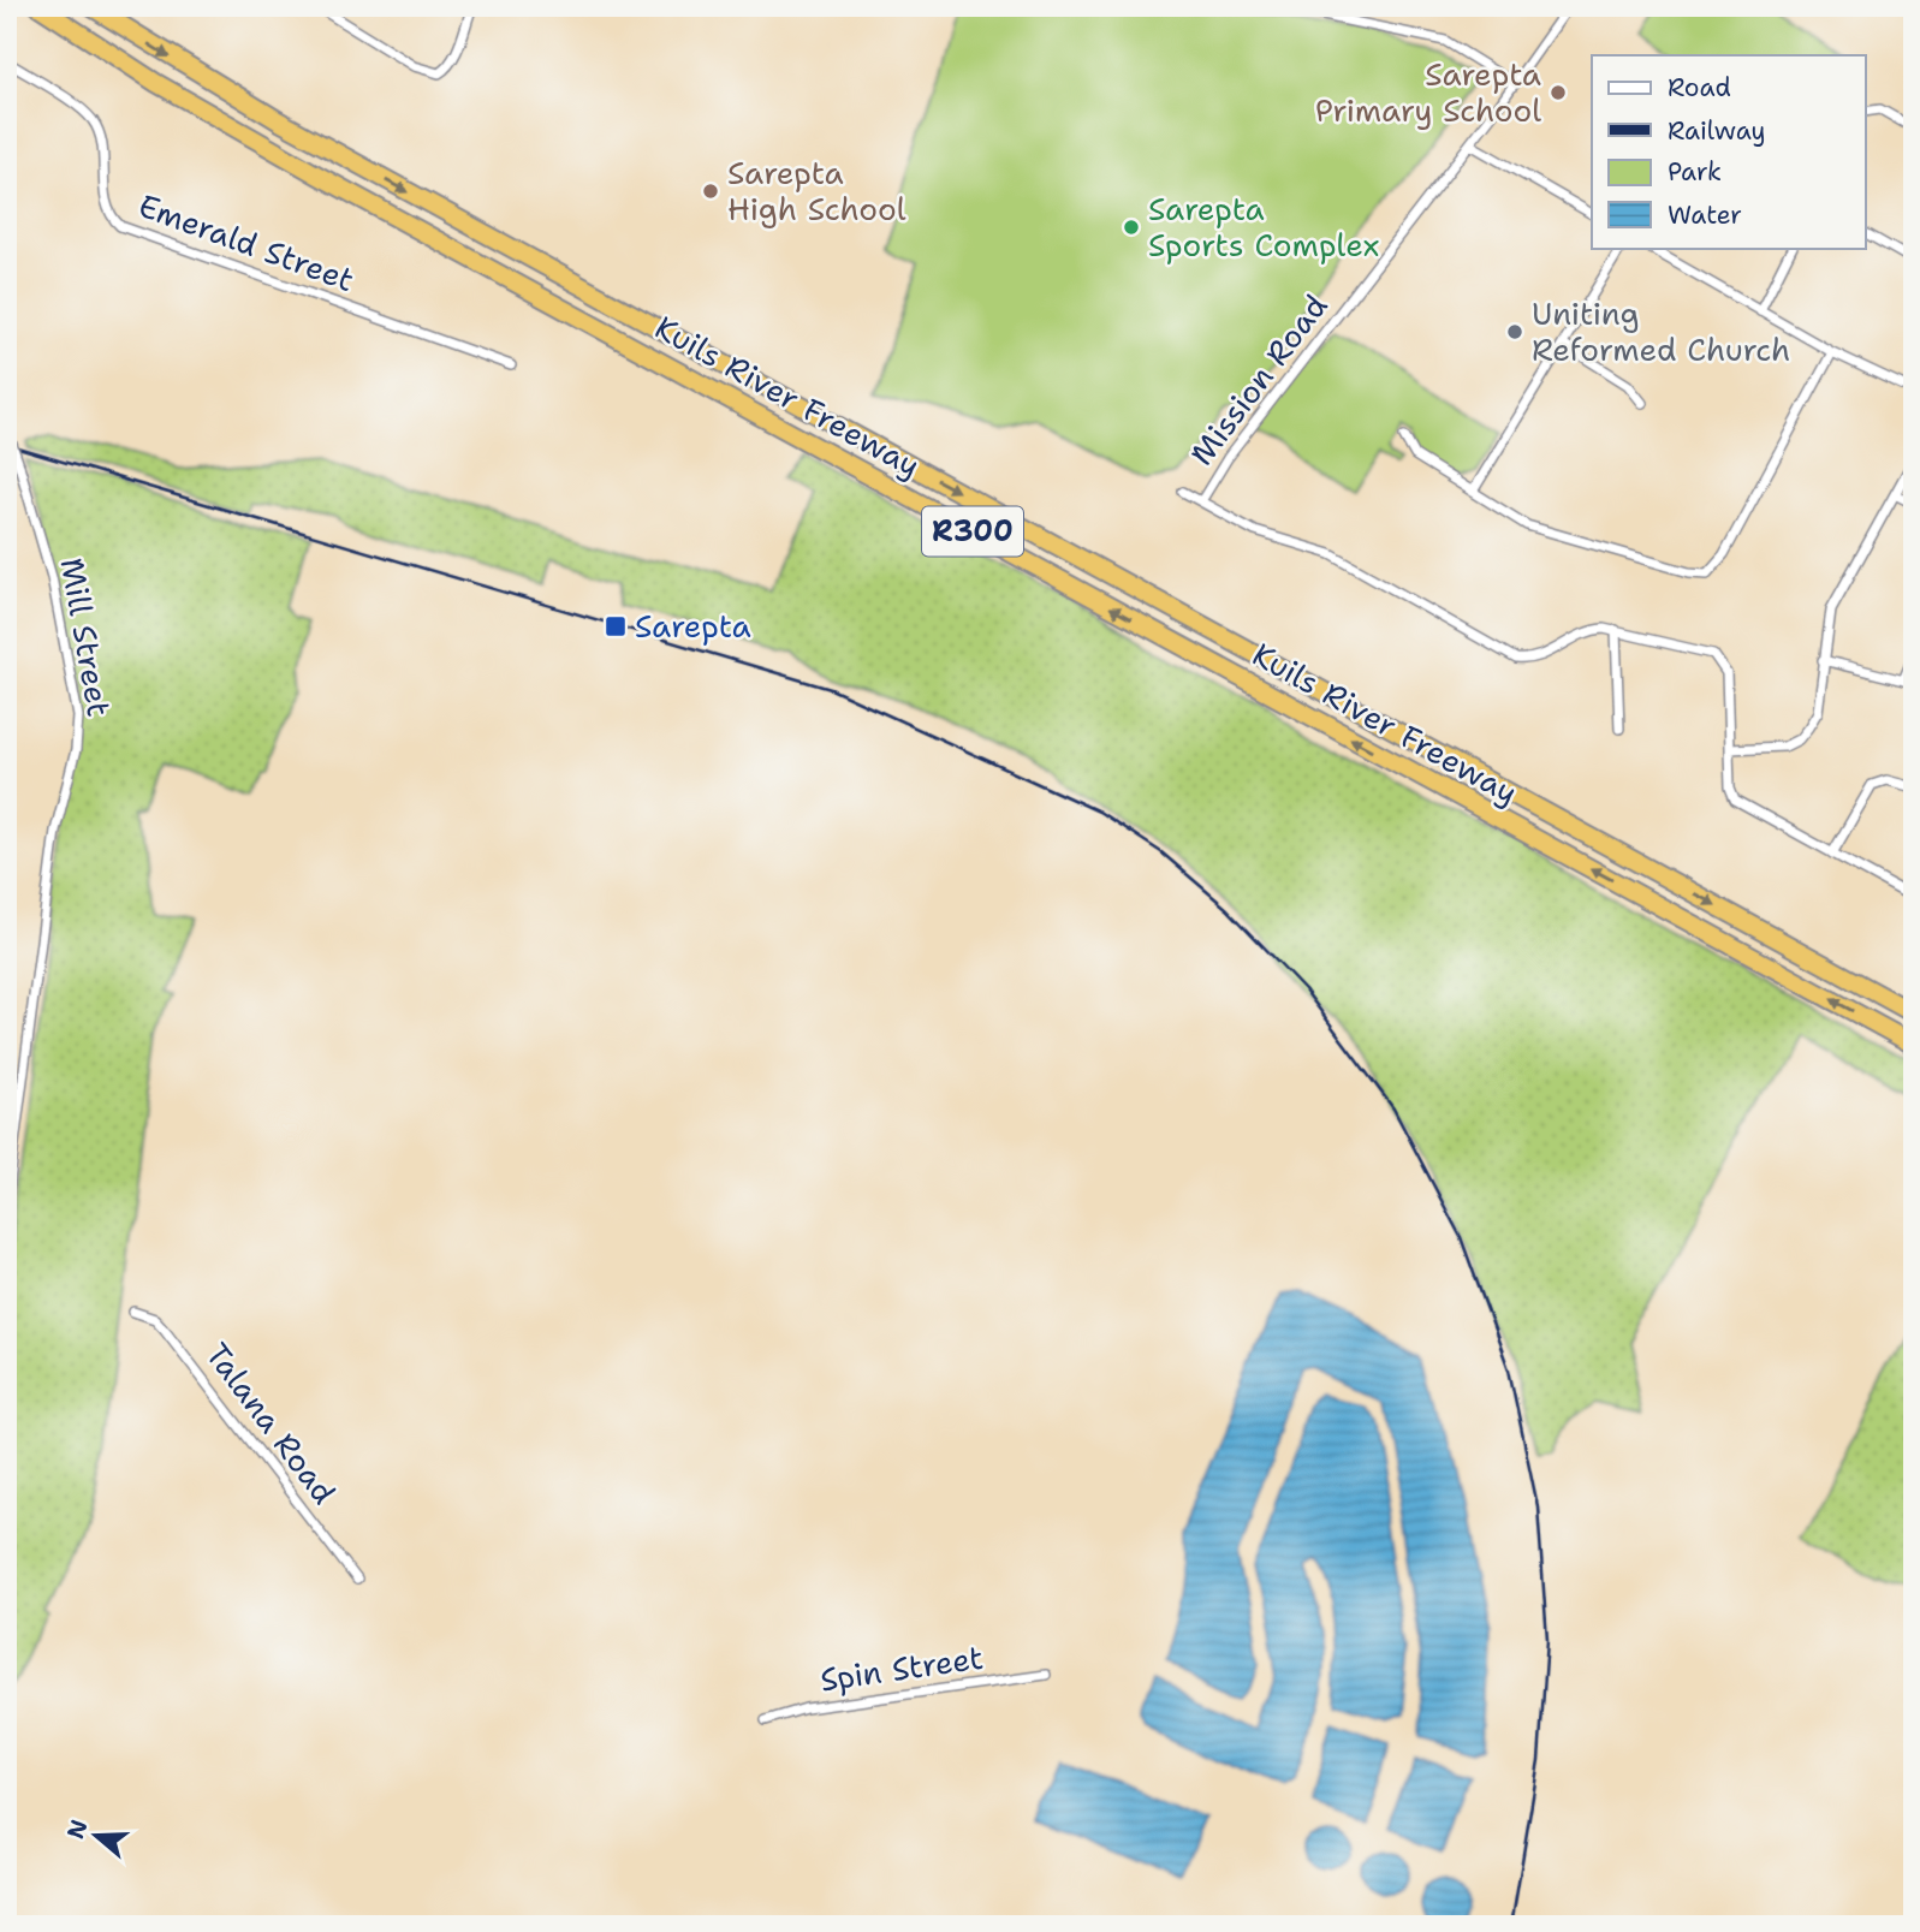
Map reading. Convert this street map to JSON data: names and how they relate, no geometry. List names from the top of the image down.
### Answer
{
  "streets": {
    "highway": ["Kuils River Freeway", "R300"],
    "street": [
      "Emerald Street",
      "Mission Road",
      "Mill Street",
      "Talana Road",
      "Spin Street"
    ]
  },
  "places": {
    "other": [
      "Sarepta Primary School",
      "Sarepta High School",
      "Sarepta Sports Complex",
      "Uniting Reformed Church"
    ],
    "transit": ["Sarepta"]
  },
  "legend": [
    "Road",
    "Railway",
    "Park",
    "Water"
  ],
  "north": "left"
}
